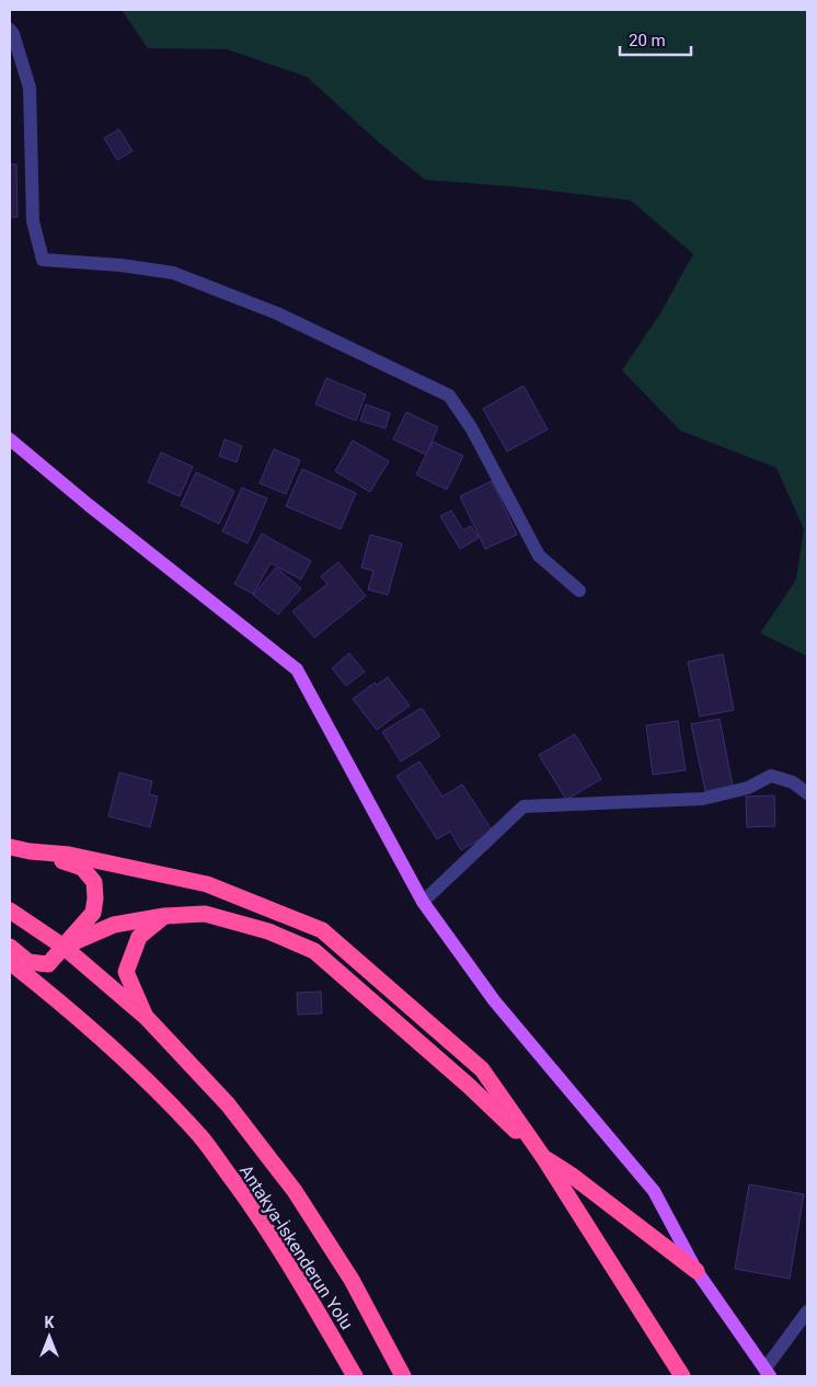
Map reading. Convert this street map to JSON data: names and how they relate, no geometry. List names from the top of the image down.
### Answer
{
  "streets": {
    "highway": ["Antakya-İskenderun Yolu"]
  },
  "scale_bar": "20 m",
  "north": "top"
}
